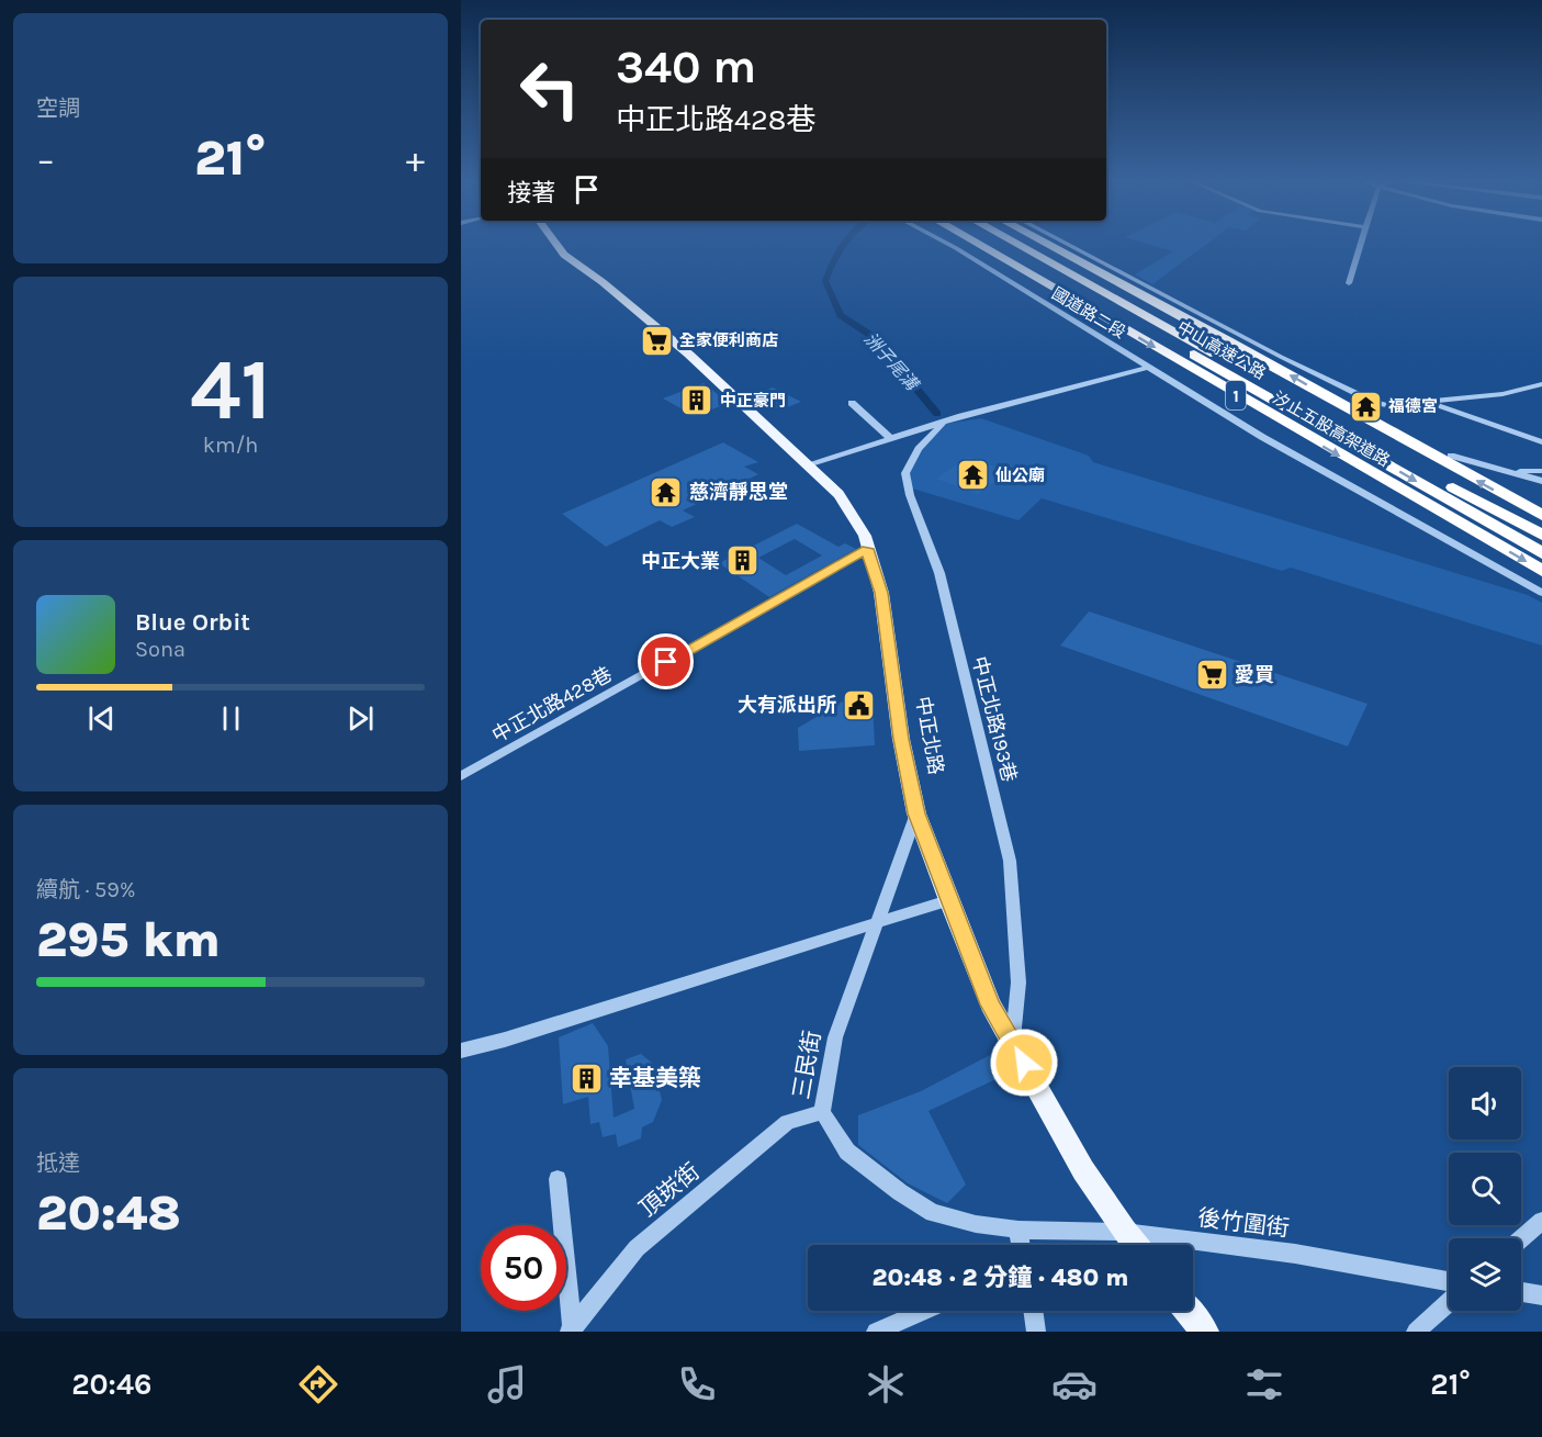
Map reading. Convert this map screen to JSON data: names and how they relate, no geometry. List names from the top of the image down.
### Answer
{
  "streets": {
    "highway": ["中山高速公路", "1", "汐止五股高架道路"],
    "main road": ["中正北路"],
    "street": [
      "國道路二段",
      "中正北路428巷",
      "中正北路193巷",
      "三民街",
      "頂崁街",
      "後竹圍街"
    ]
  },
  "crossings": [
    ["中正北路428巷", "中正北路"],
    ["中正北路193巷", "中正北路"],
    ["中正北路", "三民街"],
    ["中正北路", "後竹圍街"],
    ["三民街", "頂崁街"],
    ["三民街", "後竹圍街"]
  ],
  "water": ["洲子尾溝"],
  "places": {
    "supermarket": ["全家便利商店", "愛買"],
    "building": ["中正豪門", "中正大業", "幸基美築"],
    "temple": ["福德宮", "仙公廟", "慈濟靜思堂"],
    "public building": ["大有派出所"]
  },
  "page": {
    "tile": [
      "空調",
      ["41", "km/h"],
      ["續航 · 59%", "295 km"],
      ["抵達", "20:48"]
    ],
    "turn": ["340 m", "中正北路428巷"],
    "heat": ["−", "21°", "+"],
    "then": "接著",
    "song": ["Blue Orbit", "Sona"],
    "limit": "50",
    "trip": "20:48 · 2 分鐘 · 480 m",
    "tabs": ["20:46", "21°"]
  }
}
